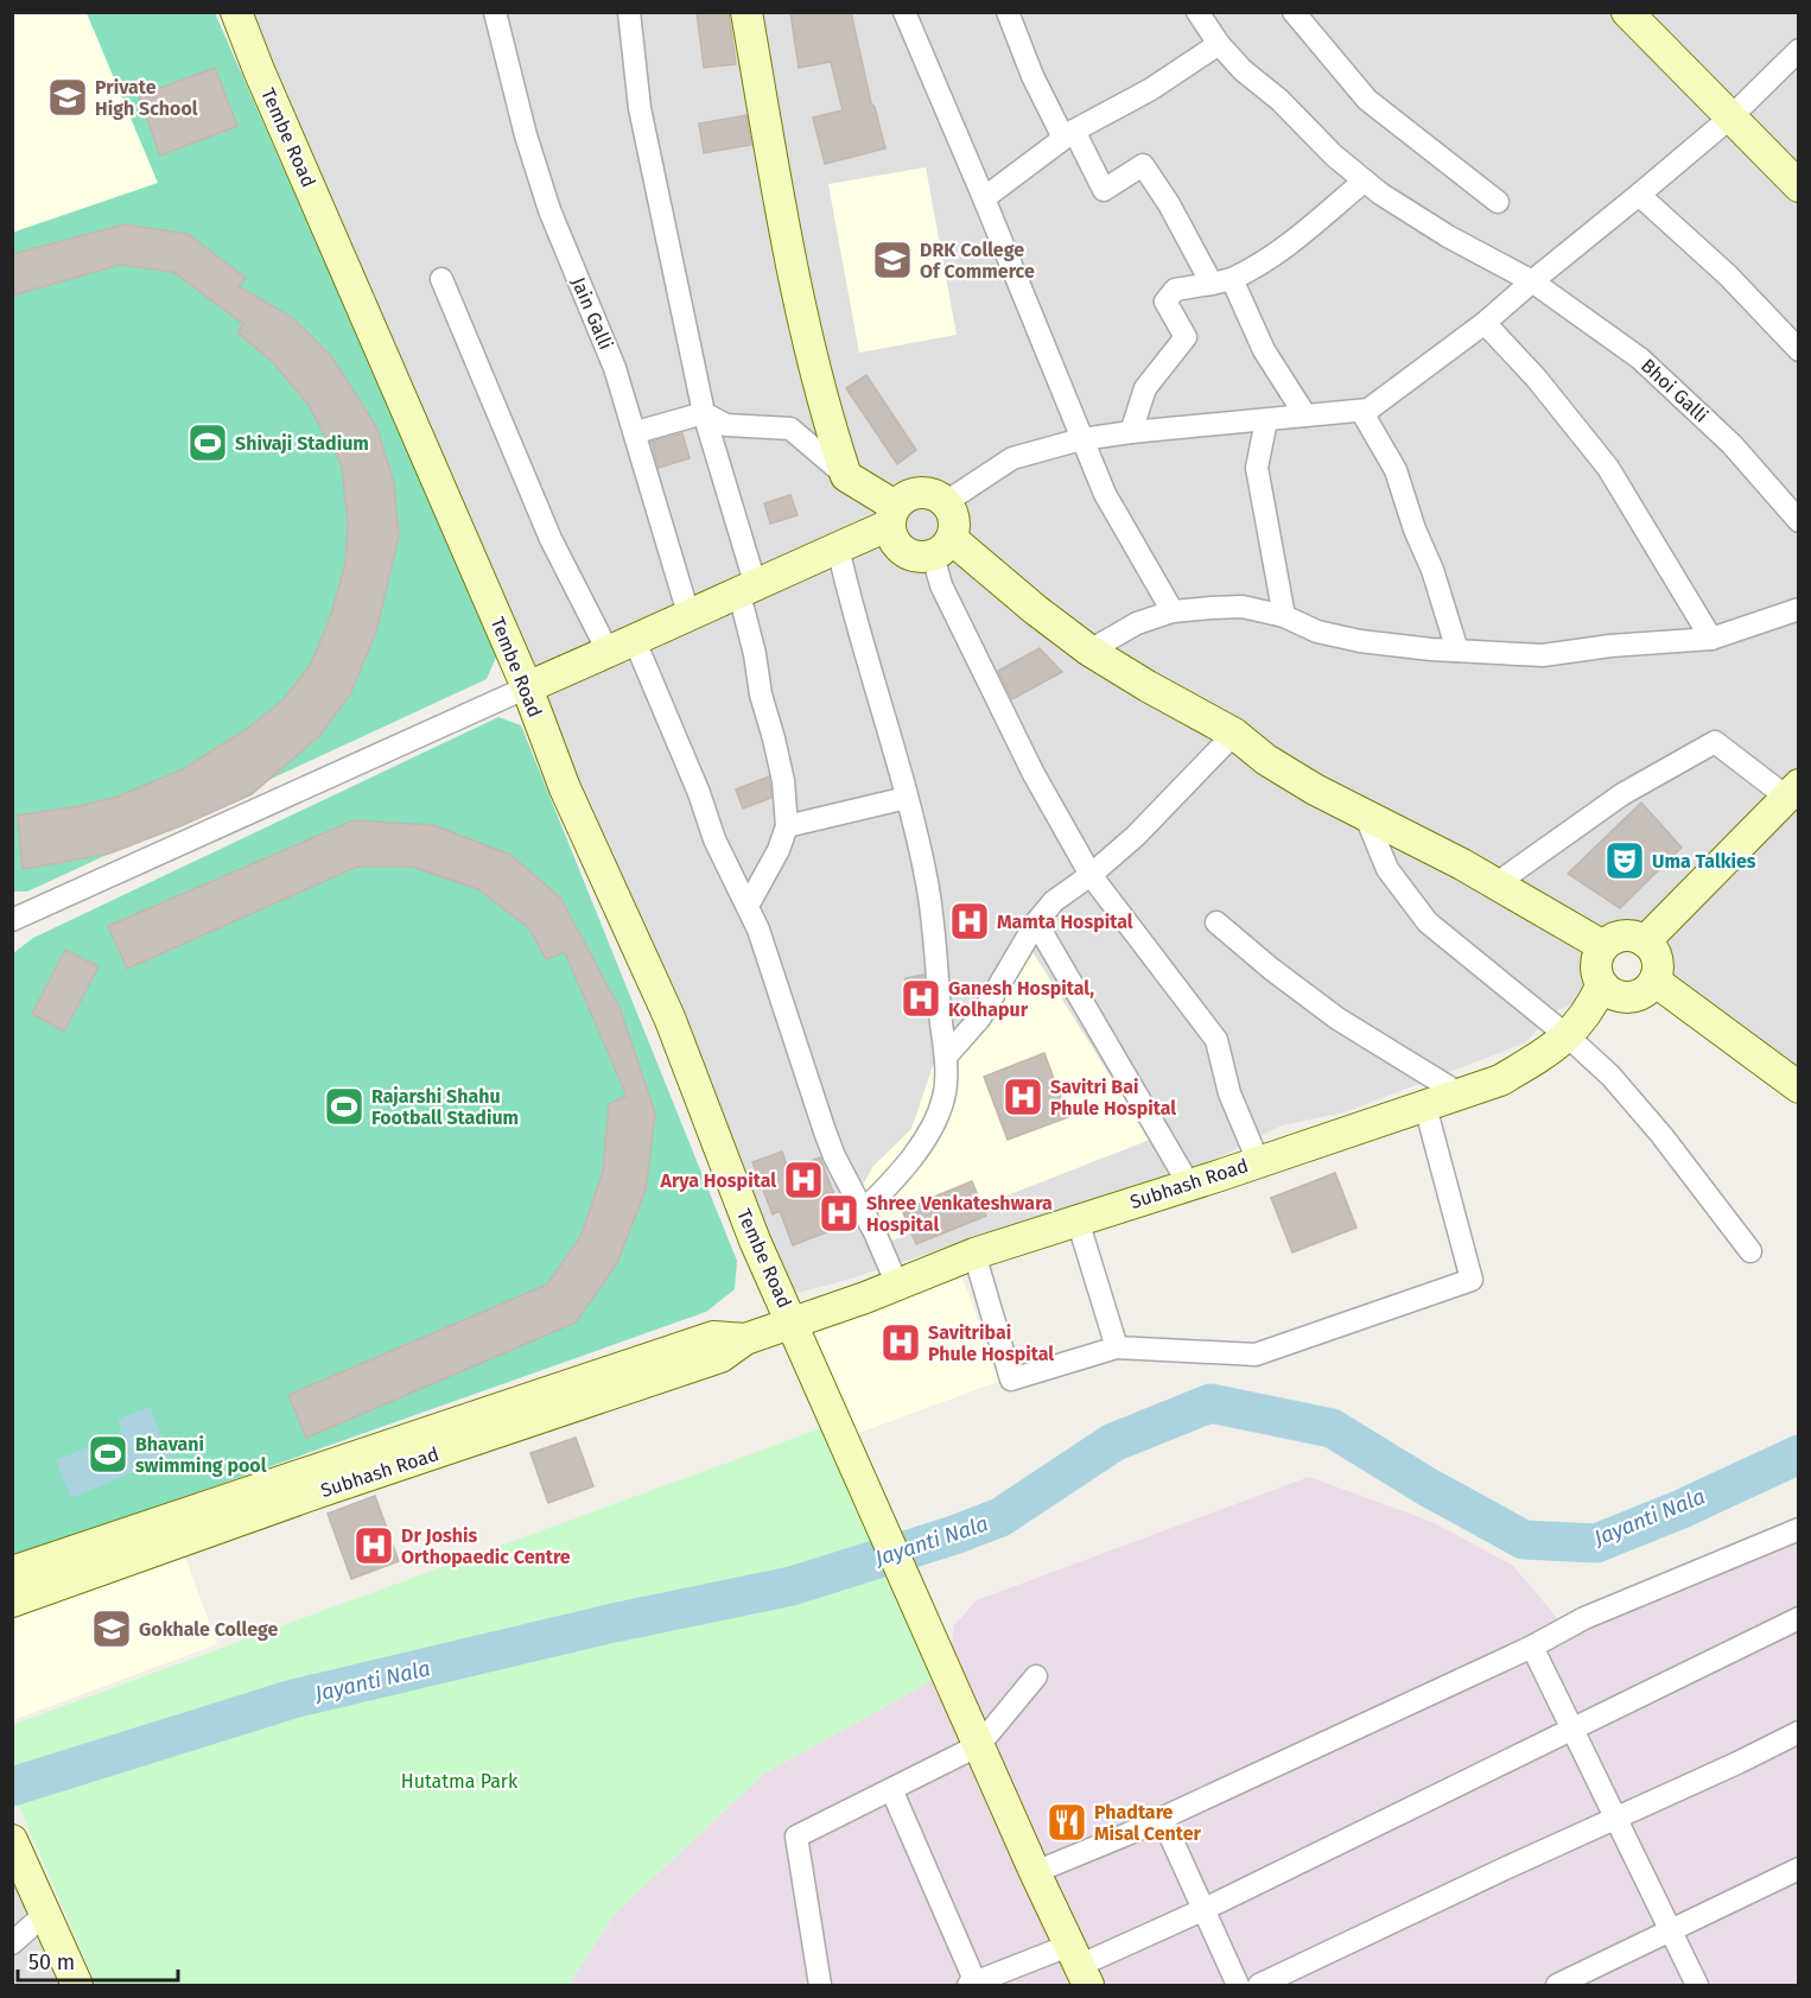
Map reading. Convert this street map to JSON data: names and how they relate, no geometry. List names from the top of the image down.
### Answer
{
  "streets": {
    "main road": ["Tembe Road", "Subhash Road"],
    "street": ["Jain Galli", "Bhoi Galli"]
  },
  "crossings": [
    ["Tembe Road", "Subhash Road"]
  ],
  "water": ["Jayanti Nala"],
  "parks": ["Hutatma Park"],
  "places": {
    "school or university": ["Private High School", "DRK College Of Commerce", "Gokhale College"],
    "sports": ["Shivaji Stadium", "Rajarshi Shahu Football Stadium", "Bhavani swimming pool"],
    "theatre": ["Uma Talkies"],
    "hospital": [
      "Mamta Hospital",
      "Ganesh Hospital, Kolhapur",
      "Savitri Bai Phule Hospital",
      "Arya Hospital",
      "Shree Venkateshwara Hospital",
      "Savitribai Phule Hospital",
      "Dr Joshis Orthopaedic Centre"
    ],
    "restaurant": ["Phadtare Misal Center"]
  },
  "scale_bar": "50 m"
}
